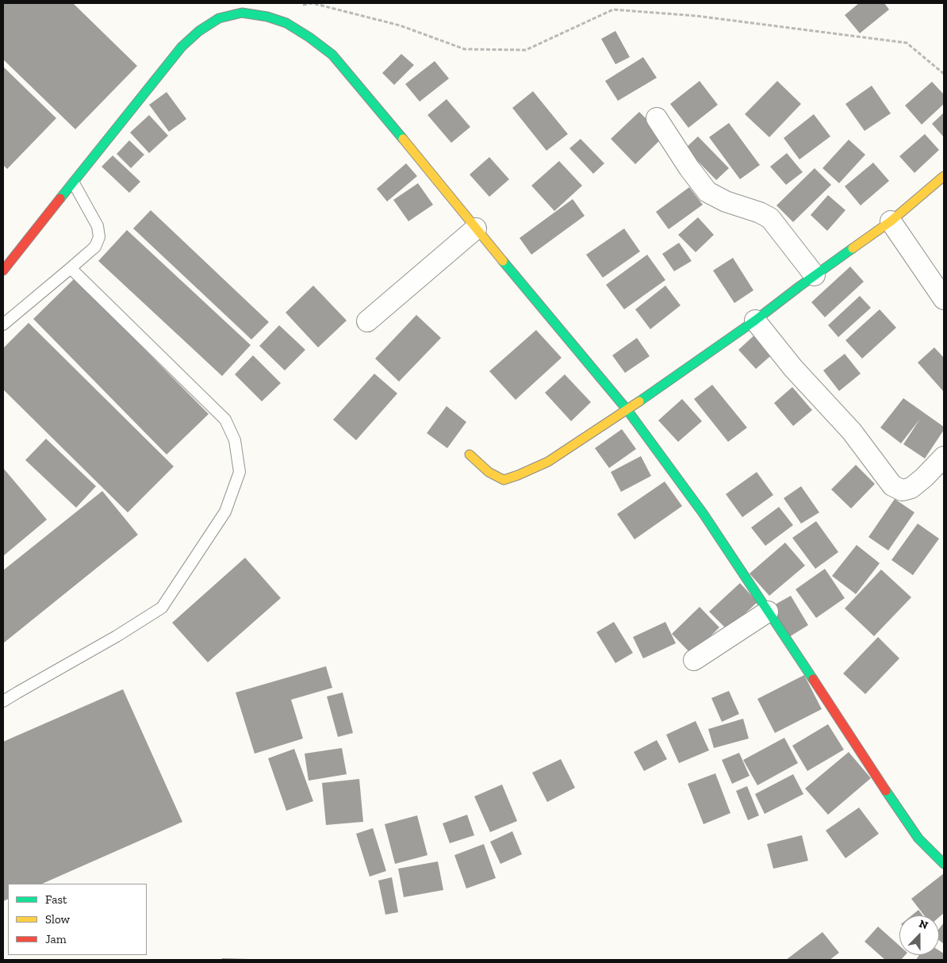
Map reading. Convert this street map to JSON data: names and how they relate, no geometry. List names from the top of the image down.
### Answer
{
  "legend": ["Fast", "Slow", "Jam"],
  "north": "top"
}
